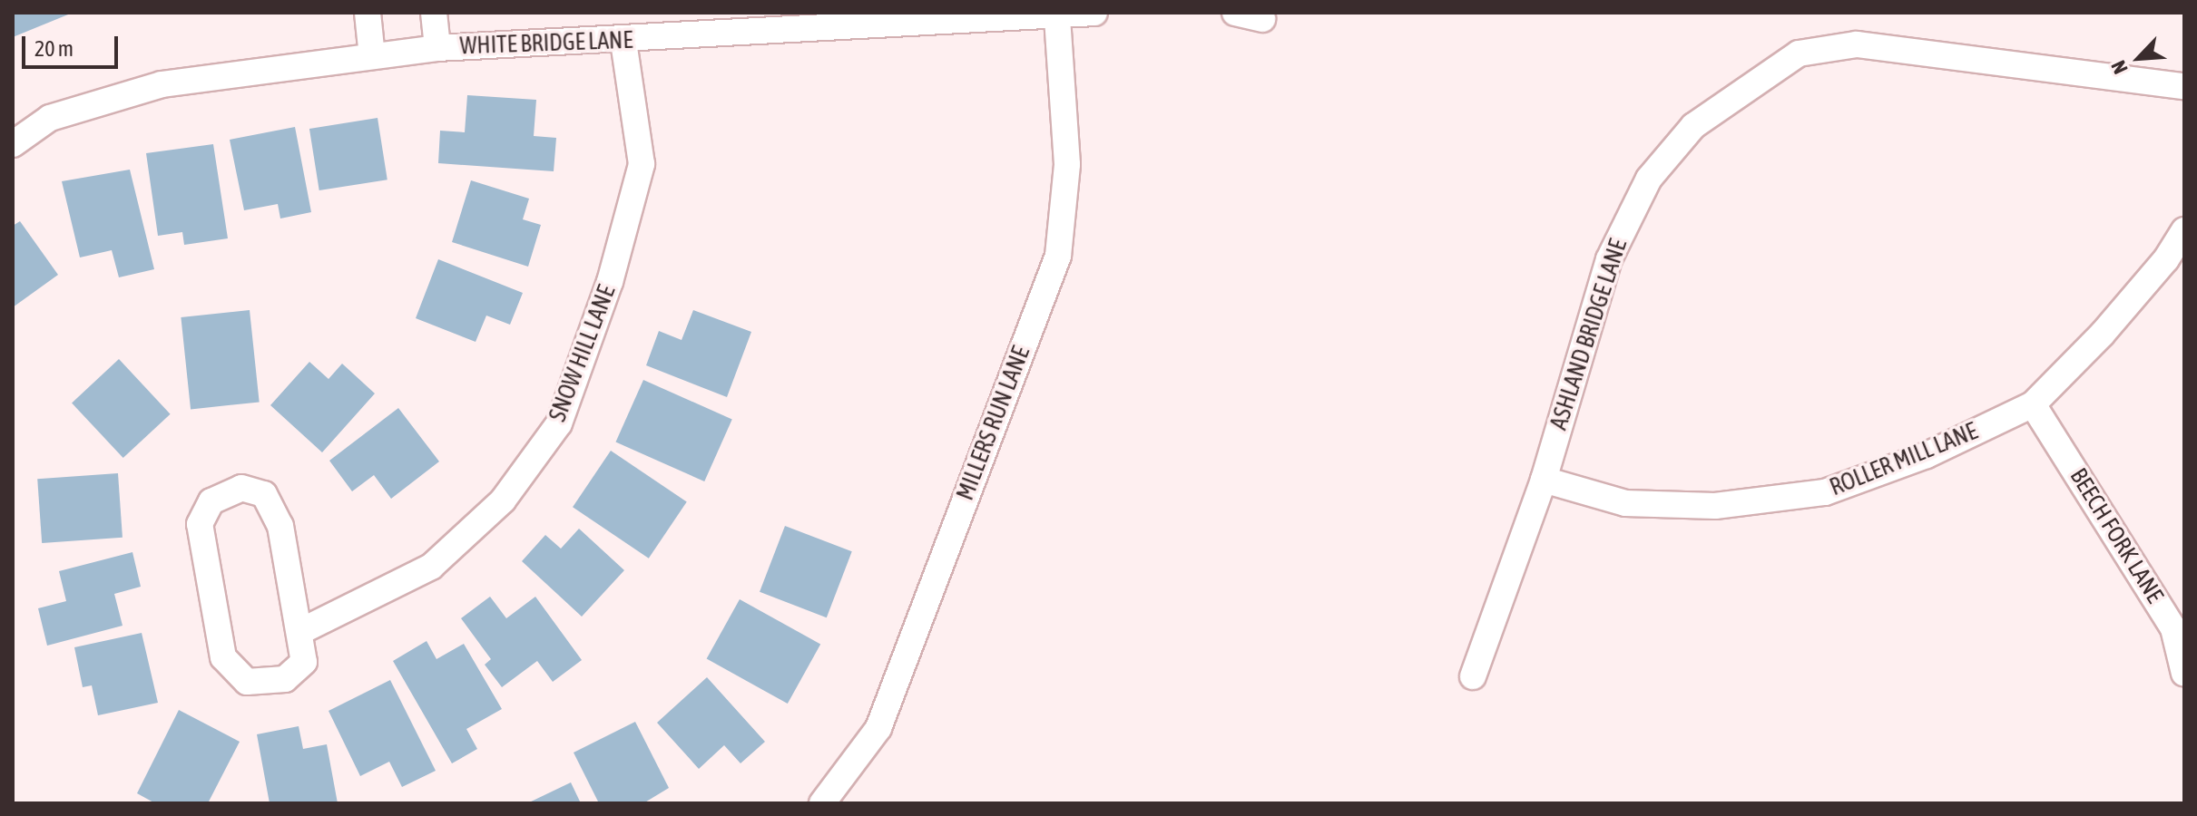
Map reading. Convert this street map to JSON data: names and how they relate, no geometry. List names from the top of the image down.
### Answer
{
  "streets": {
    "street": [
      "WHITE BRIDGE LANE",
      "ASHLAND BRIDGE LANE",
      "SNOW HILL LANE",
      "MILLERS RUN LANE",
      "ROLLER MILL LANE",
      "BEECH FORK LANE"
    ]
  },
  "crossings": [
    ["WHITE BRIDGE LANE", "SNOW HILL LANE"],
    ["WHITE BRIDGE LANE", "MILLERS RUN LANE"],
    ["ASHLAND BRIDGE LANE", "ROLLER MILL LANE"],
    ["ROLLER MILL LANE", "BEECH FORK LANE"]
  ],
  "scale_bar": "20 m",
  "north": "bottom left"
}
